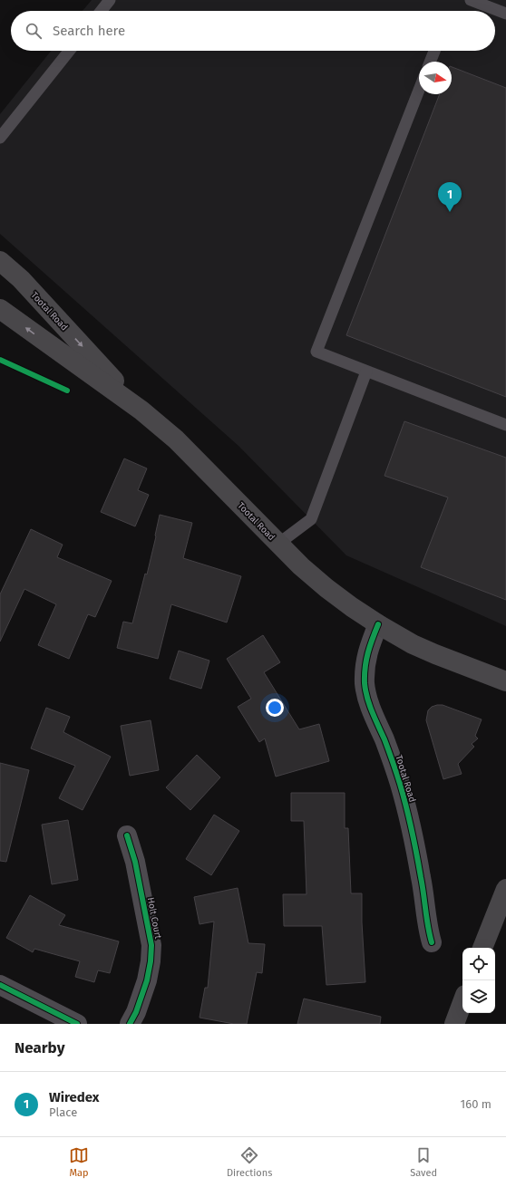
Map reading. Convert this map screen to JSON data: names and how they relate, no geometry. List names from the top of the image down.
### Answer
{
  "streets": {
    "main road": ["Tootal Road"],
    "street": ["Holt Court"]
  },
  "north": "right",
  "page": {
    "search": "Search here",
    "pins": "1",
    "heading": "Nearby",
    "list": [
      {
        "mark": "1",
        "name": "Wiredex",
        "note": "Place",
        "value": "160 m"
      }
    ],
    "nav": ["Map", "Directions", "Saved"]
  }
}
